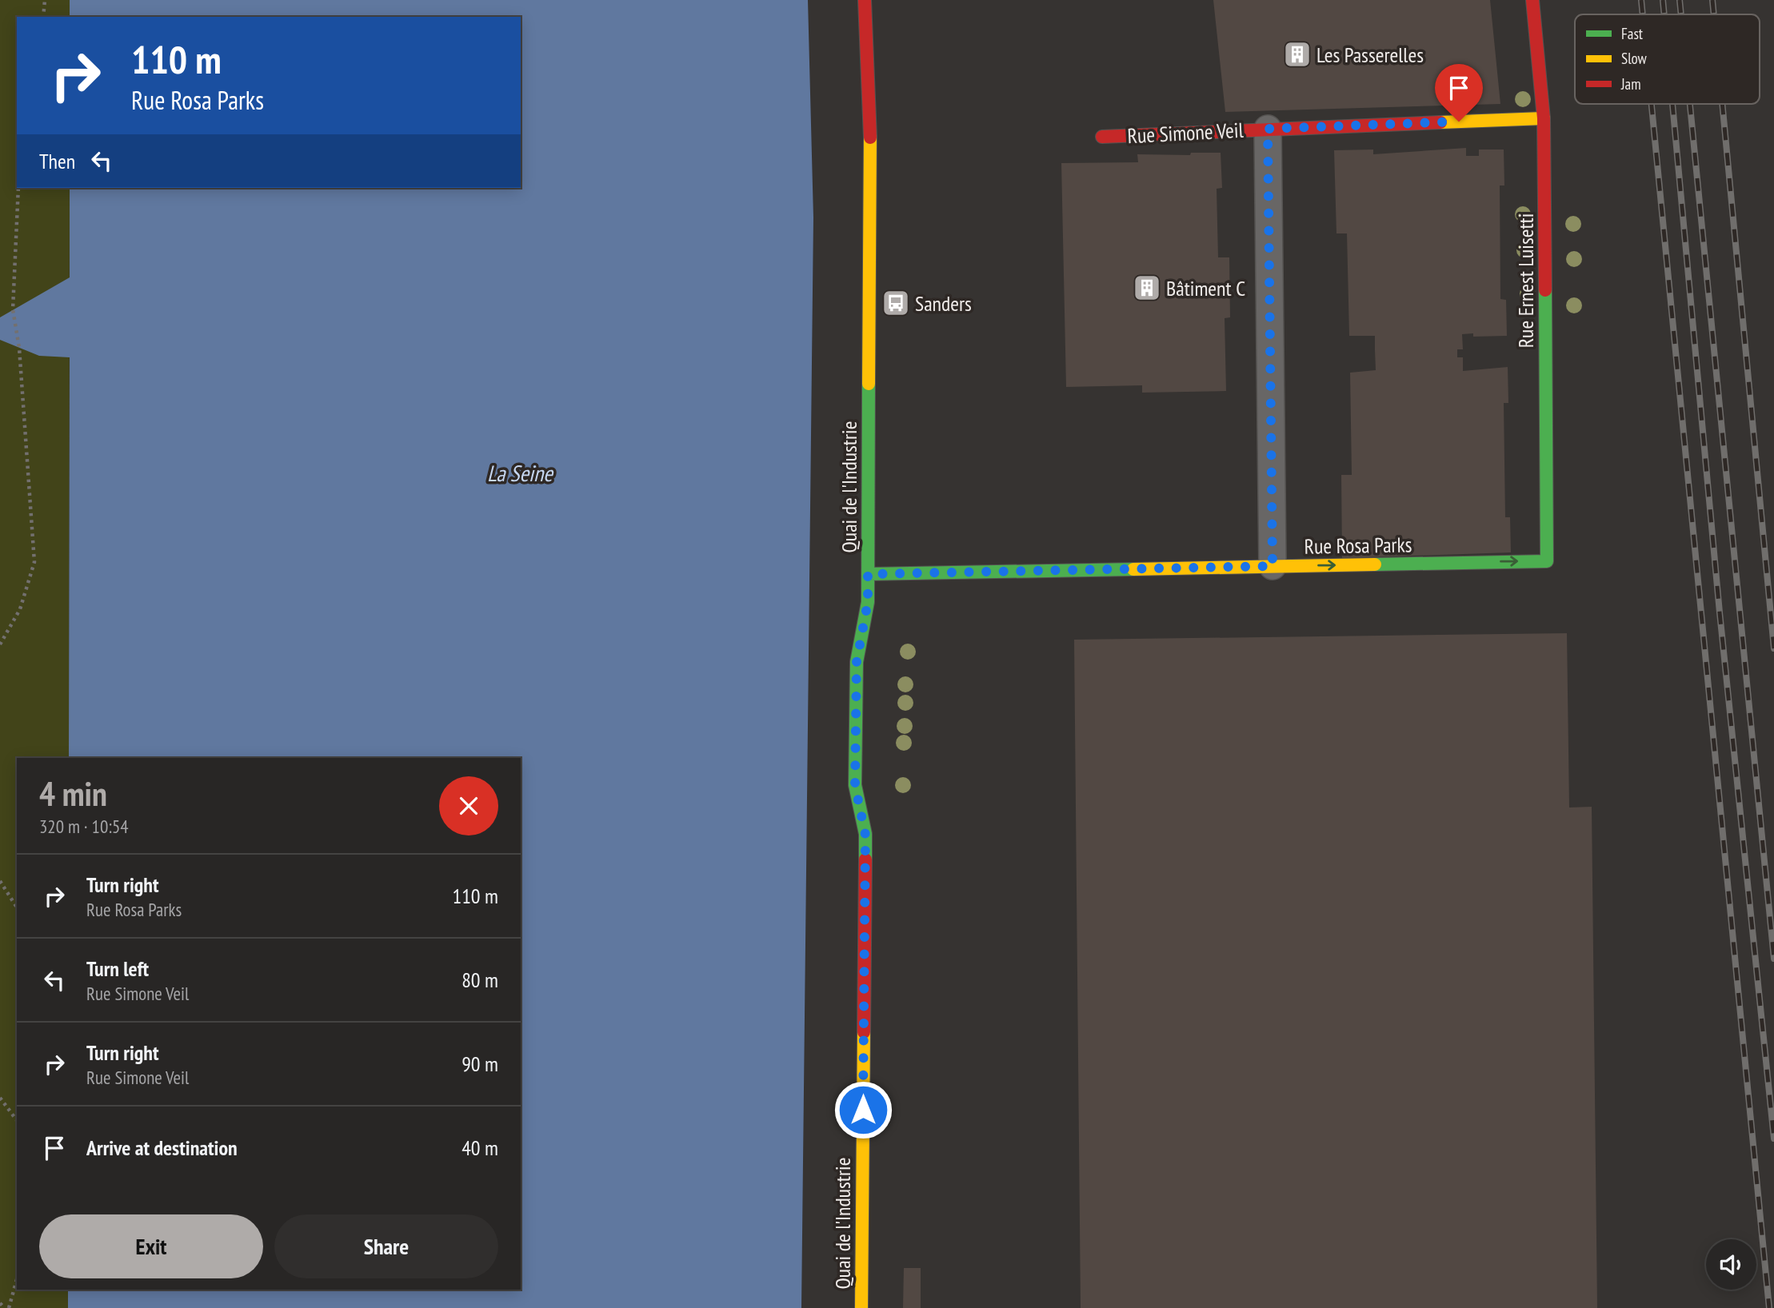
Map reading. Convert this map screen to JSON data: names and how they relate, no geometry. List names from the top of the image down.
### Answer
{
  "streets": {
    "street": [
      "Rue Simone Veil",
      "Rue Ernest Luisetti",
      "Quai de l'Industrie",
      "Rue Rosa Parks"
    ]
  },
  "crossings": [
    ["Rue Simone Veil", "Rue Ernest Luisetti"],
    ["Rue Simone Veil", "Rue Rosa Parks"],
    ["Rue Ernest Luisetti", "Rue Rosa Parks"],
    ["Quai de l'Industrie", "Rue Rosa Parks"]
  ],
  "one_way": ["Rue Rosa Parks"],
  "water": ["La Seine"],
  "places": {
    "building": ["Les Passerelles", "Bâtiment C"],
    "bus stop": ["Sanders"]
  },
  "legend": ["Fast", "Slow", "Jam"],
  "page": {
    "turn": ["110 m", "Rue Rosa Parks"],
    "then": "Then",
    "heading": ["4 min", "320 m · 10:54"],
    "list": [
      {
        "name": "Turn right",
        "note": "Rue Rosa Parks",
        "value": "110 m"
      },
      {
        "name": "Turn left",
        "note": "Rue Simone Veil",
        "value": "80 m"
      },
      {
        "name": "Turn right",
        "note": "Rue Simone Veil",
        "value": "90 m"
      },
      {
        "name": "Arrive at destination",
        "value": "40 m"
      }
    ],
    "buttons": ["Exit", "Share"]
  }
}
